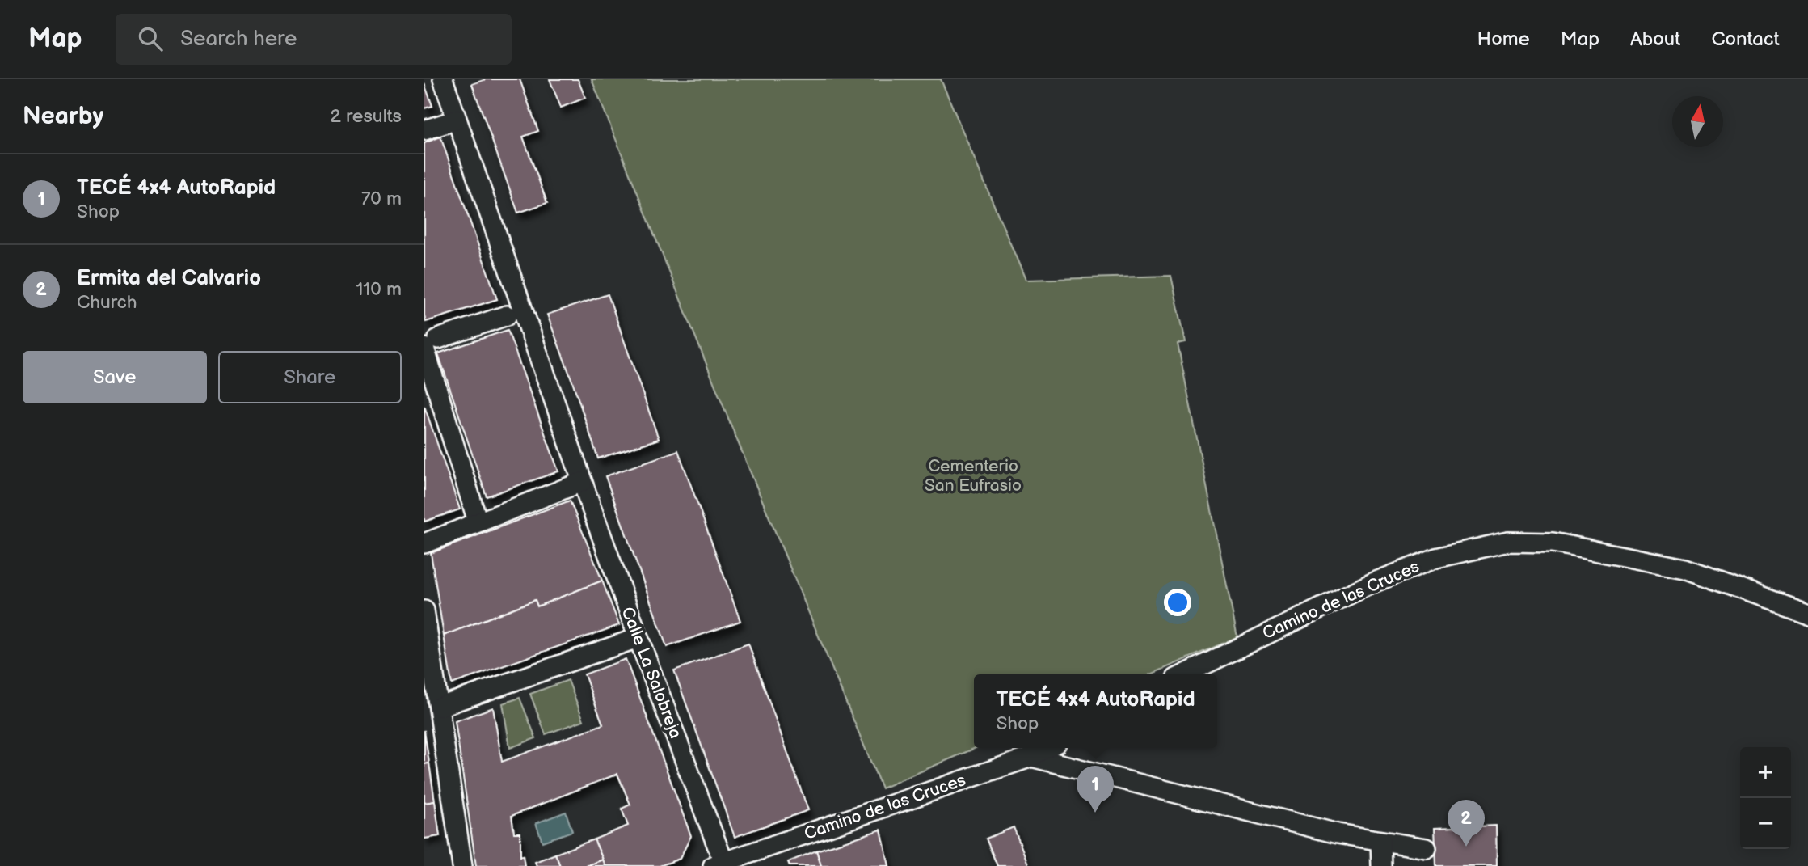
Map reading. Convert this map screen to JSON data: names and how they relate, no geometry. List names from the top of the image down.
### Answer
{
  "streets": {
    "street": ["Camino de las Cruces", "Calle La Salobreja"]
  },
  "crossings": [
    ["Camino de las Cruces", "Calle La Salobreja"]
  ],
  "parks": ["Cementerio San Eufrasio"],
  "north": "top",
  "page": {
    "header": "Map",
    "search": "Search here",
    "nav": [
      "Home",
      "Map",
      "About",
      "Contact"
    ],
    "heading": ["Nearby", "2 results"],
    "list": [
      {
        "mark": "1",
        "name": "TECÉ 4x4 AutoRapid",
        "note": "Shop",
        "value": "70 m"
      },
      {
        "mark": "2",
        "name": "Ermita del Calvario",
        "note": "Church",
        "value": "110 m"
      }
    ],
    "buttons": ["Save", "Share"],
    "popup": ["TECÉ 4x4 AutoRapid", "Shop"],
    "map_buttons": ["+", "−"],
    "pins": ["1", "2"]
  }
}
